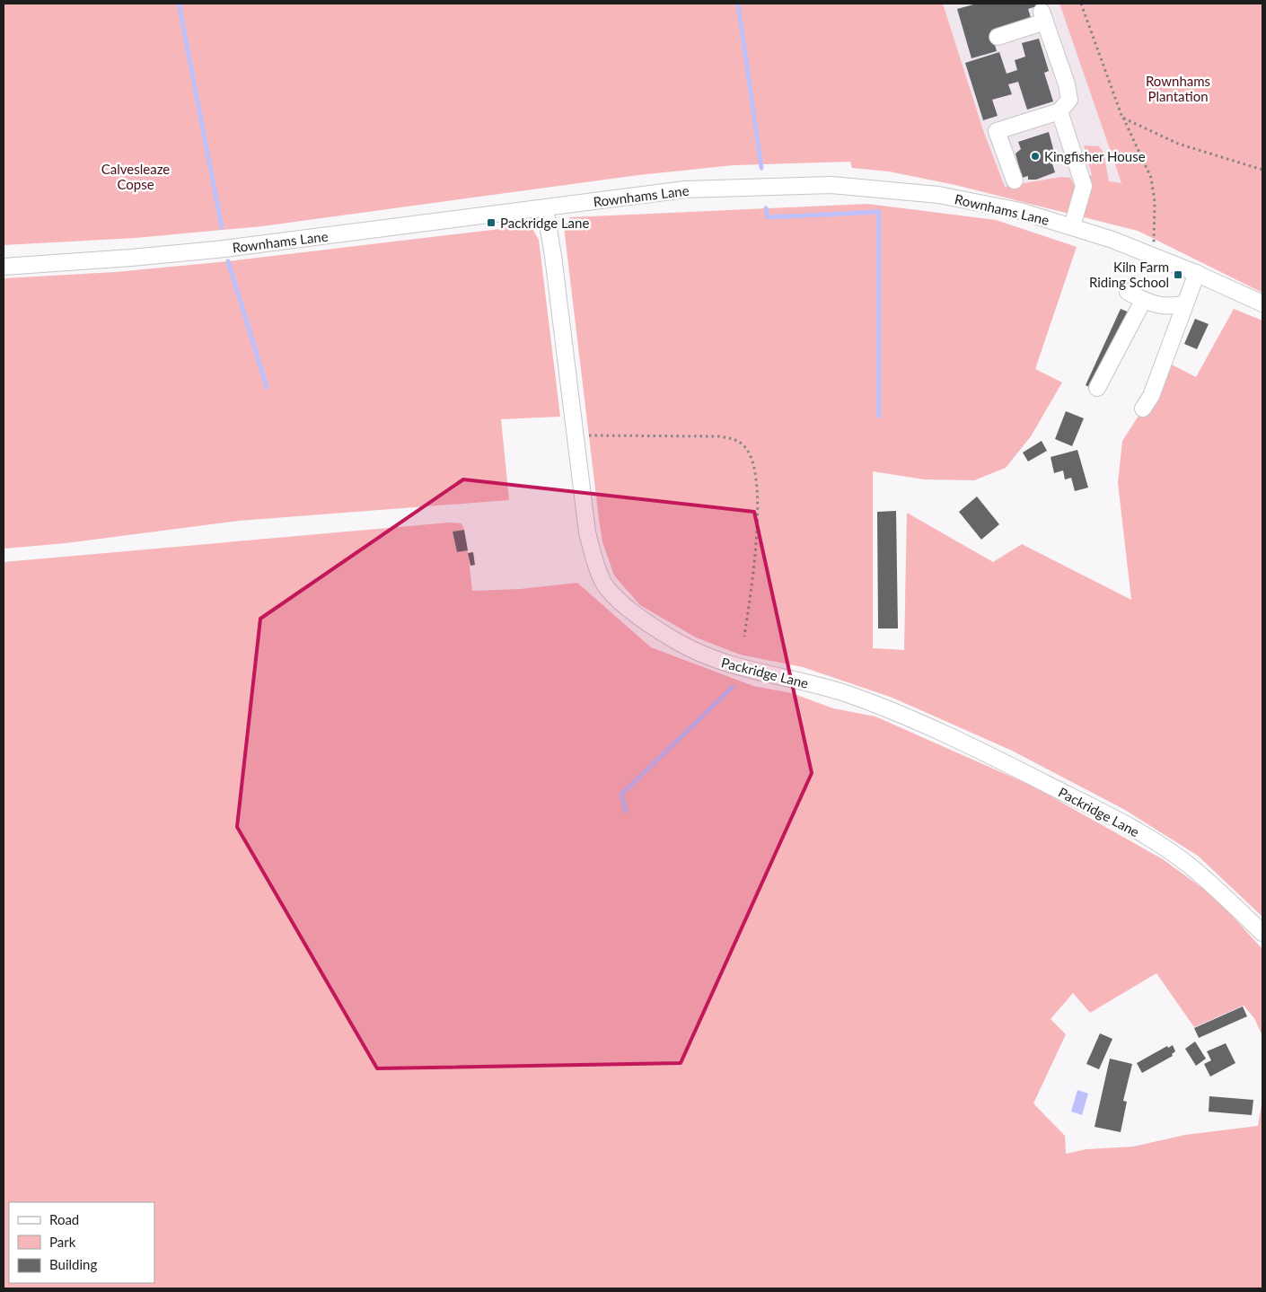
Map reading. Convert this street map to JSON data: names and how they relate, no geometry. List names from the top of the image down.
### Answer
{
  "streets": {
    "street": ["Rownhams Lane", "Packridge Lane"]
  },
  "crossings": [
    ["Rownhams Lane", "Packridge Lane"]
  ],
  "parks": ["Rownhams Plantation", "Calvesleaze Copse"],
  "places": {
    "other": ["Kingfisher House"],
    "transit": ["Packridge Lane", "Kiln Farm Riding School"]
  },
  "legend": ["Road", "Park", "Building"]
}
